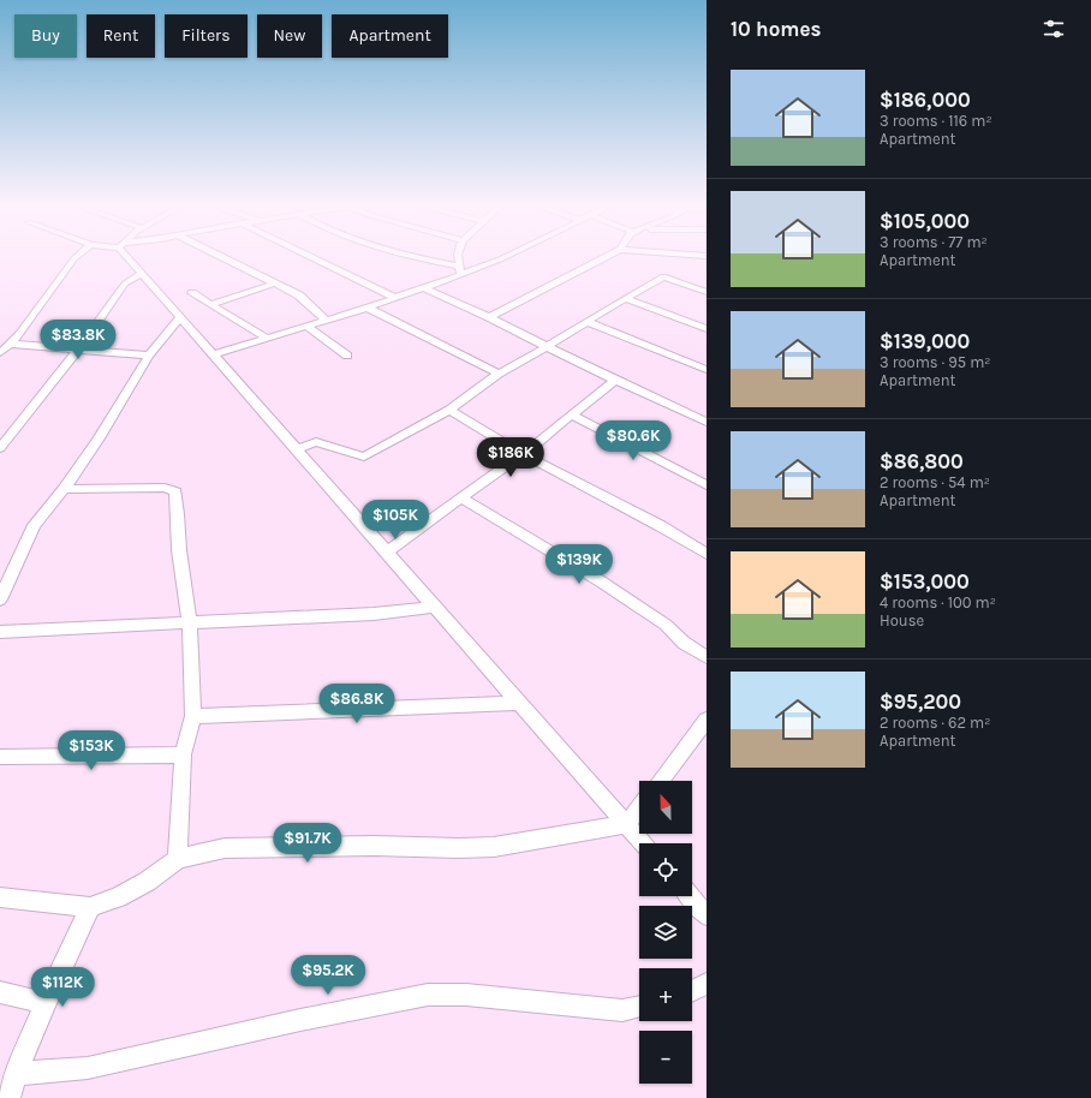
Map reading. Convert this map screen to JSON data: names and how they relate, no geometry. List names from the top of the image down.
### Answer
{
  "north": "top",
  "page": {
    "heading": "10 homes",
    "chip": [
      "Buy",
      "Rent",
      "Filters",
      "New",
      "Apartment"
    ],
    "list": [
      {
        "name": "$186,000",
        "note": "3 rooms · 116 m² · Apartment"
      },
      {
        "name": "$105,000",
        "note": "3 rooms · 77 m² · Apartment"
      },
      {
        "name": "$139,000",
        "note": "3 rooms · 95 m² · Apartment"
      },
      {
        "name": "$86,800",
        "note": "2 rooms · 54 m² · Apartment"
      },
      {
        "name": "$153,000",
        "note": "4 rooms · 100 m² · House"
      },
      {
        "name": "$95,200",
        "note": "2 rooms · 62 m² · Apartment"
      }
    ],
    "price": [
      "$83.8K",
      "$80.6K",
      "$186K",
      "$105K",
      "$139K",
      "$86.8K",
      "$153K",
      "$91.7K",
      "$95.2K",
      "$112K"
    ],
    "map_buttons": ["+", "−"]
  }
}
